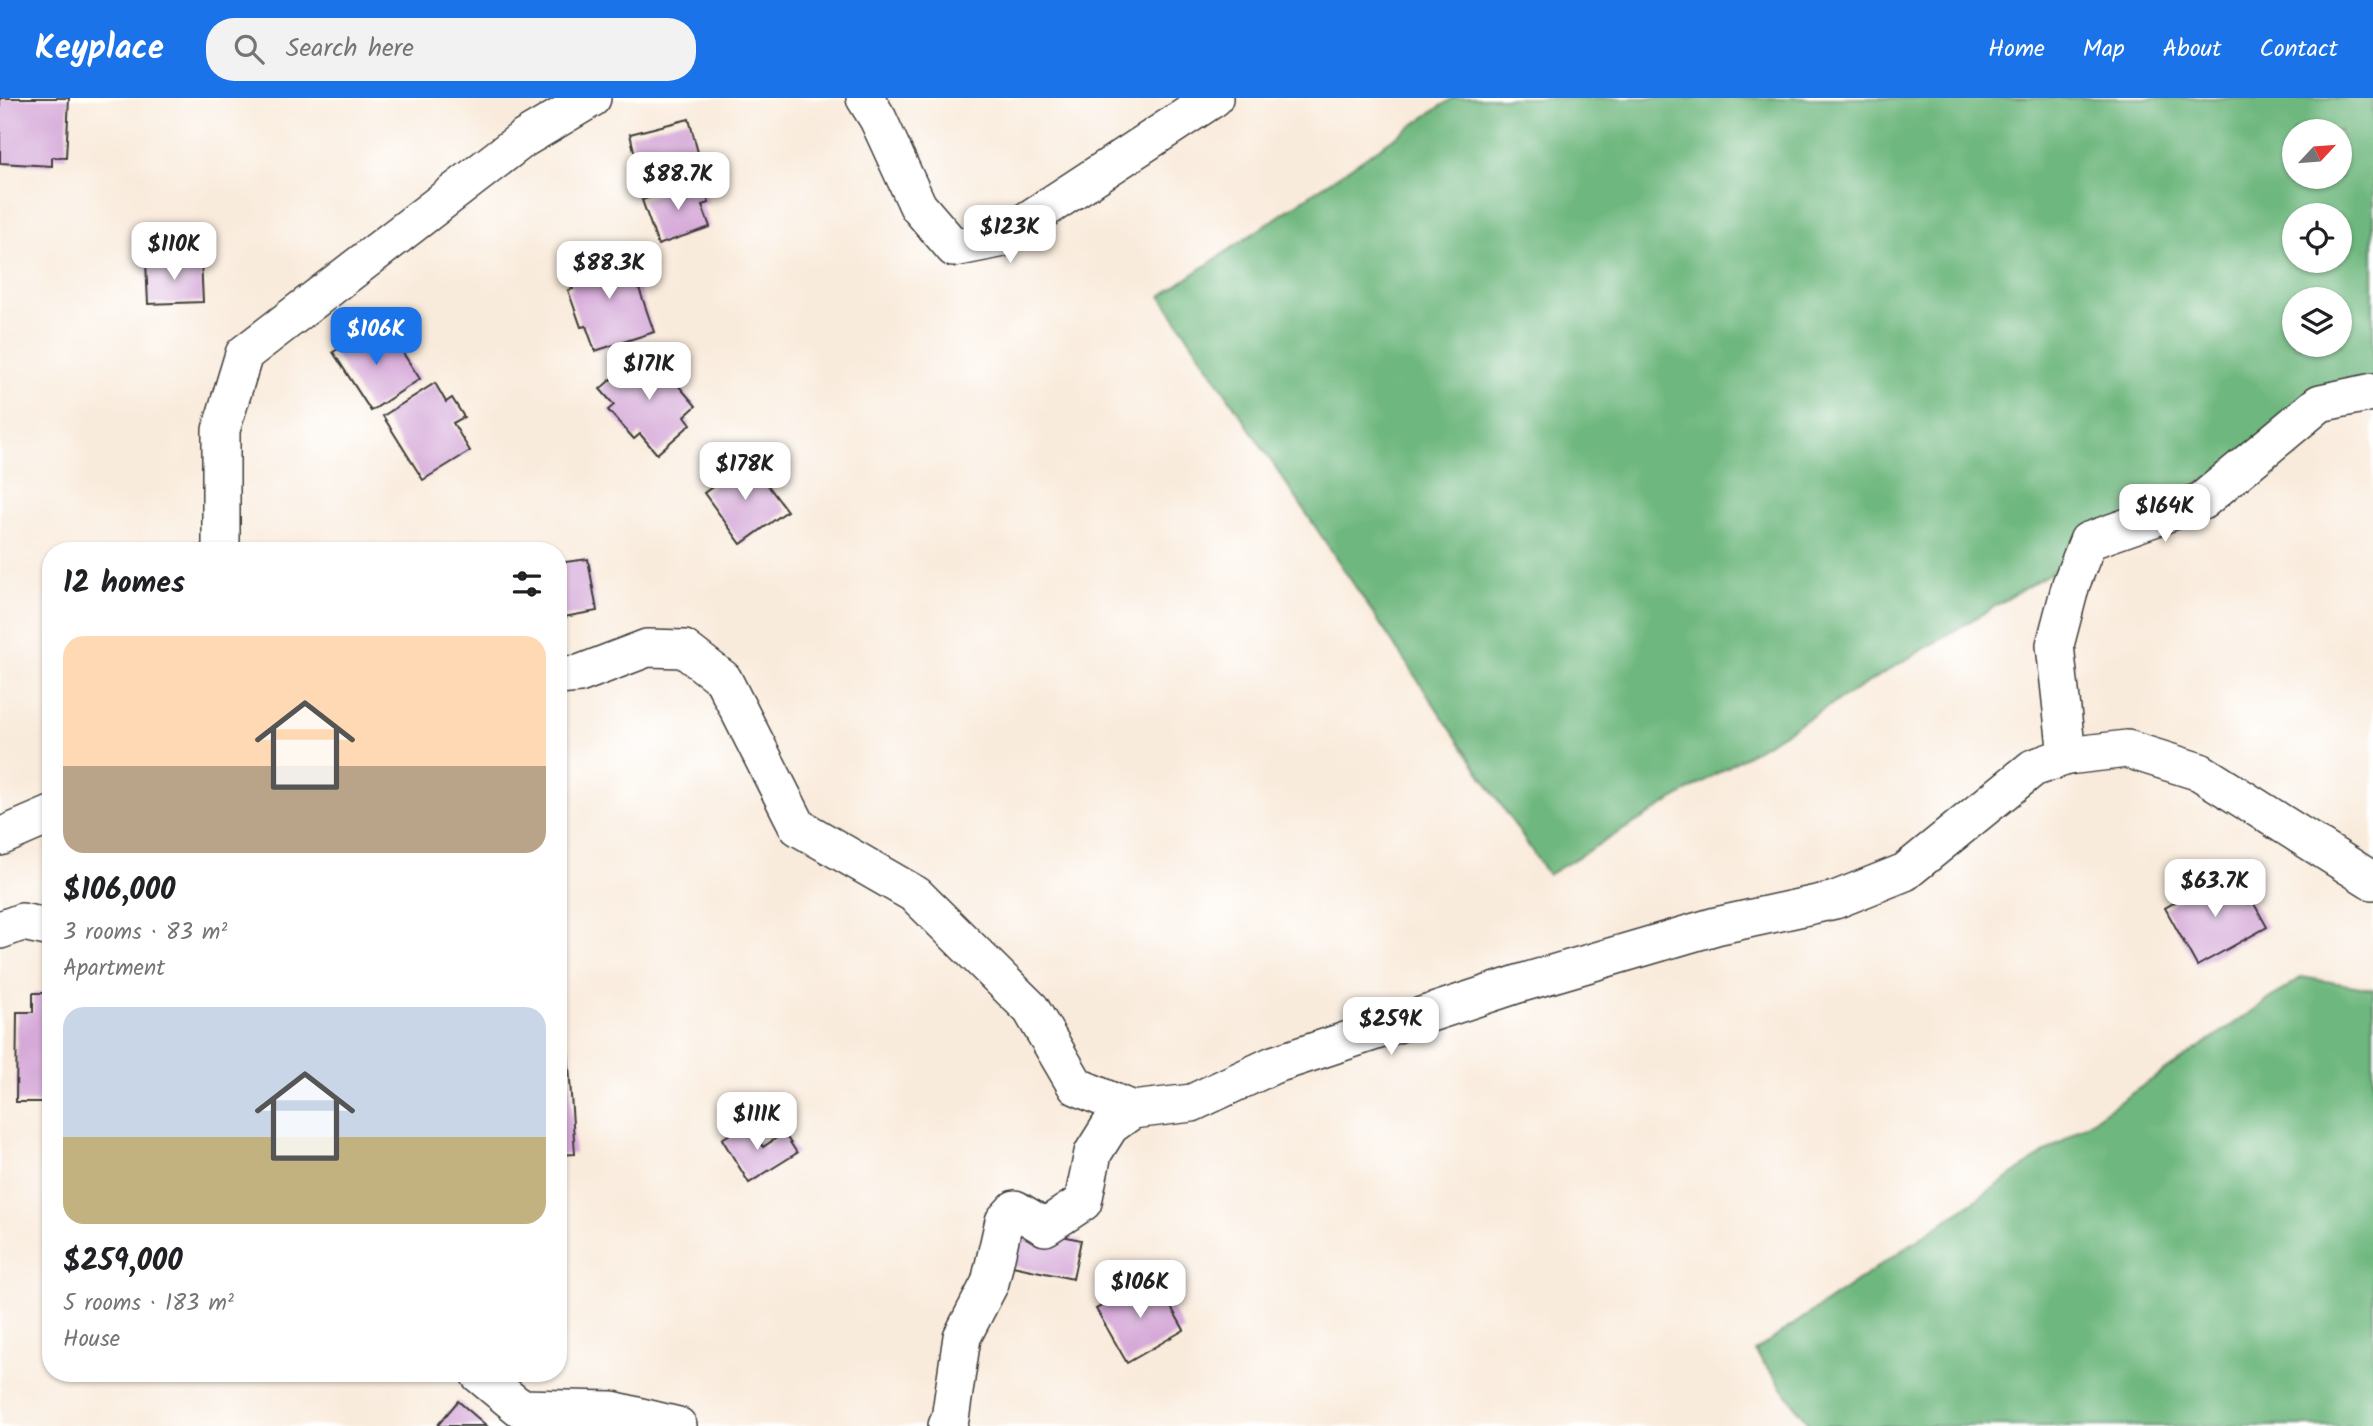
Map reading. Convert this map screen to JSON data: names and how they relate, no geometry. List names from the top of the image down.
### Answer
{
  "north": "top right",
  "page": {
    "header": "Keyplace",
    "search": "Search here",
    "nav": [
      "Home",
      "Map",
      "About",
      "Contact"
    ],
    "price": [
      "$88.7K",
      "$123K",
      "$110K",
      "$88.3K",
      "$106K",
      "$171K",
      "$178K",
      "$164K",
      "$63.7K",
      "$259K",
      "$111K",
      "$106K"
    ],
    "heading": "12 homes",
    "list": [
      {
        "name": "$106,000",
        "note": "3 rooms · 83 m² · Apartment"
      },
      {
        "name": "$259,000",
        "note": "5 rooms · 183 m² · House"
      }
    ]
  }
}
